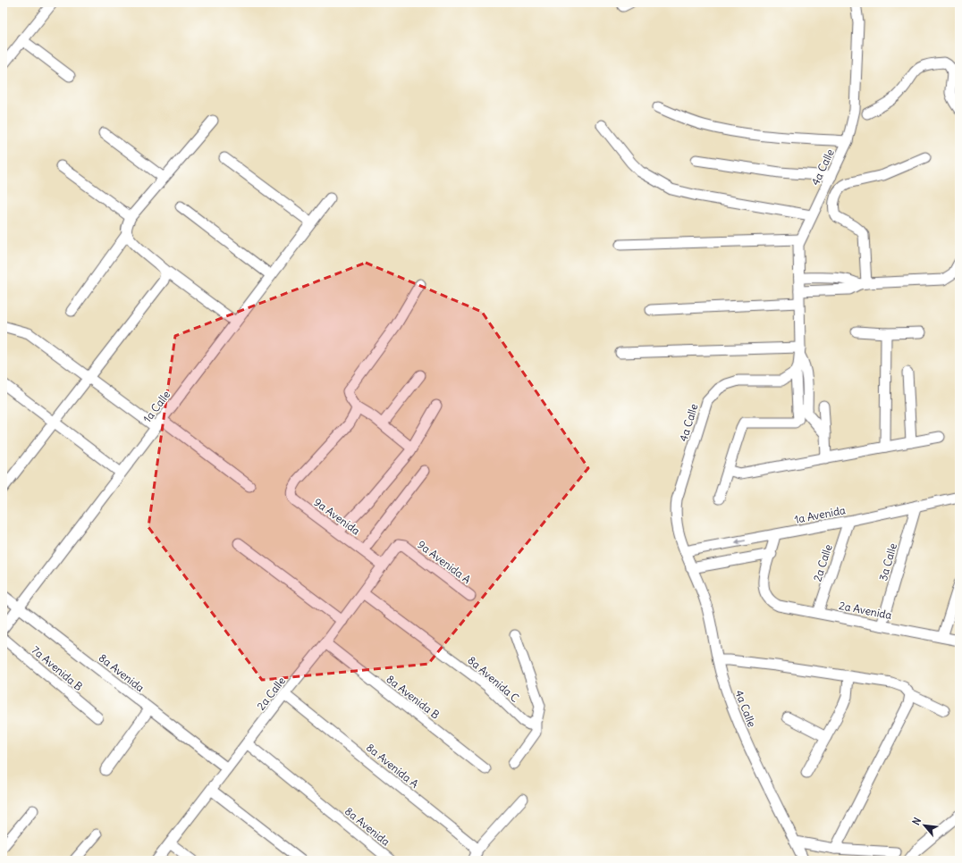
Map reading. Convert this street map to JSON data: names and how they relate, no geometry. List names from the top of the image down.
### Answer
{
  "streets": {
    "street": [
      "4a Calle",
      "1a Calle",
      "1a Avenida",
      "9a Avenida",
      "9a Avenida A",
      "3a Calle",
      "2a Calle",
      "2a Avenida",
      "7a Avenida B",
      "8a Avenida",
      "8a Avenida C",
      "8a Avenida B",
      "8a Avenida A"
    ]
  },
  "crossings": [
    ["4a Calle", "1a Avenida"],
    ["1a Calle", "8a Avenida"],
    ["1a Avenida", "3a Calle"],
    ["1a Avenida", "2a Calle"],
    ["9a Avenida", "2a Calle"],
    ["9a Avenida A", "2a Calle"],
    ["3a Calle", "2a Avenida"],
    ["2a Calle", "2a Avenida"],
    ["2a Calle", "8a Avenida"],
    ["2a Calle", "8a Avenida C"],
    ["2a Calle", "8a Avenida B"],
    ["2a Calle", "8a Avenida A"]
  ],
  "north": "top left"
}
